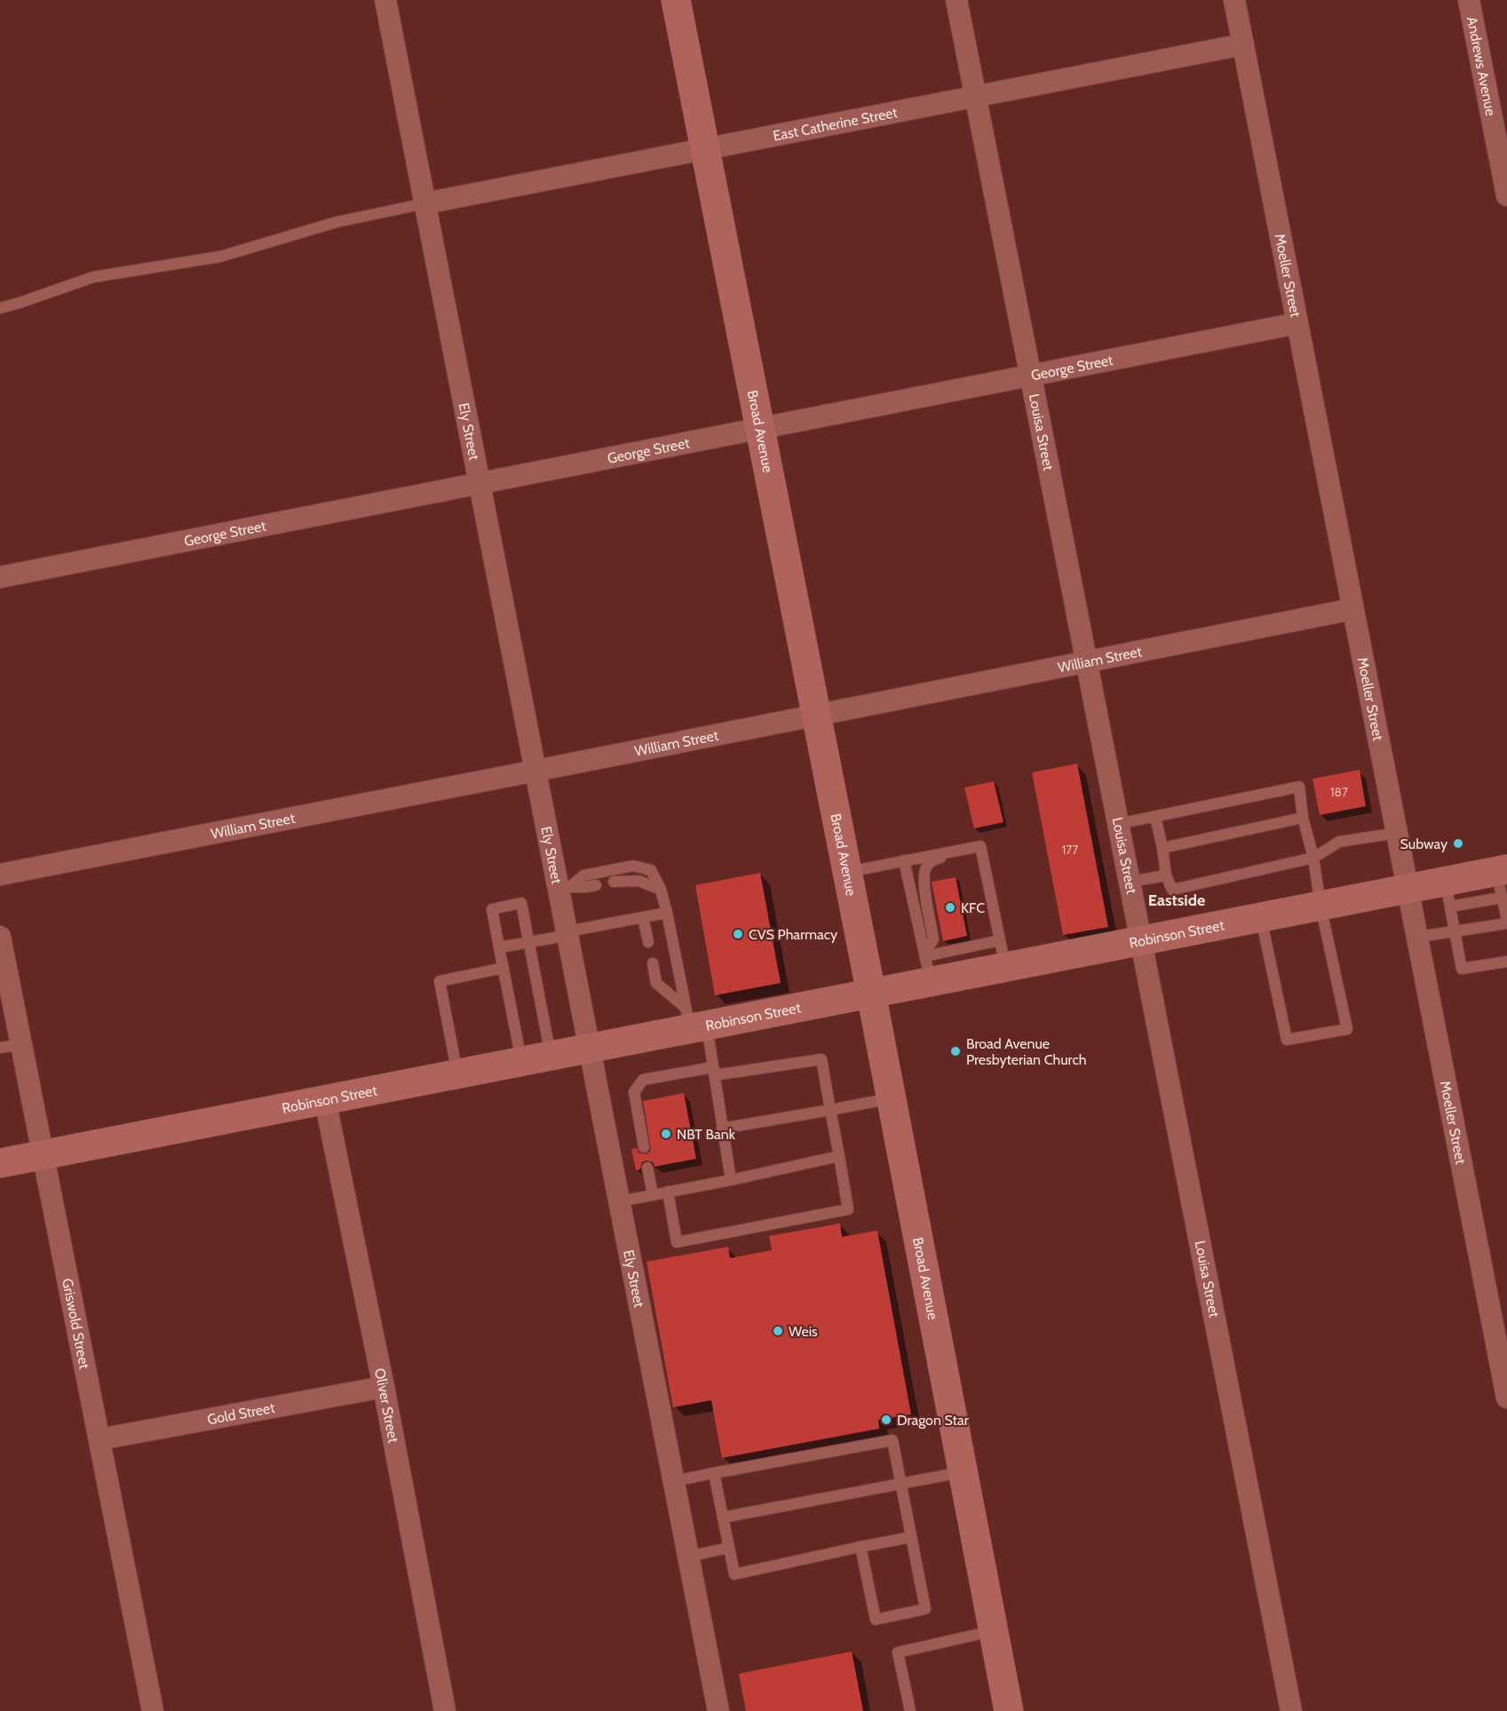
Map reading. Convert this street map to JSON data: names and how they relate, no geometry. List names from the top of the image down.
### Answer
{
  "streets": {
    "main road": ["Broad Avenue", "Robinson Street"],
    "street": [
      "Andrews Avenue",
      "East Catherine Street",
      "Moeller Street",
      "George Street",
      "Ely Street",
      "Louisa Street",
      "William Street",
      "Griswold Street",
      "Oliver Street",
      "Gold Street"
    ]
  },
  "crossings": [
    ["East Catherine Street", "Moeller Street"],
    ["East Catherine Street", "Ely Street"],
    ["East Catherine Street", "Broad Avenue"],
    ["East Catherine Street", "Louisa Street"],
    ["Moeller Street", "George Street"],
    ["Moeller Street", "William Street"],
    ["Moeller Street", "Robinson Street"],
    ["George Street", "Ely Street"],
    ["George Street", "Broad Avenue"],
    ["George Street", "Louisa Street"],
    ["Ely Street", "William Street"],
    ["Ely Street", "Robinson Street"],
    ["Broad Avenue", "William Street"],
    ["Broad Avenue", "Robinson Street"],
    ["Louisa Street", "William Street"],
    ["Louisa Street", "Robinson Street"],
    ["Robinson Street", "Griswold Street"],
    ["Robinson Street", "Oliver Street"],
    ["Griswold Street", "Gold Street"],
    ["Oliver Street", "Gold Street"]
  ],
  "districts": ["Eastside"],
  "places": [
    "Subway",
    "KFC",
    "CVS Pharmacy",
    "Broad Avenue Presbyterian Church",
    "NBT Bank",
    "Weis",
    "Dragon Star"
  ],
  "house_numbers": ["187", "177"]
}
